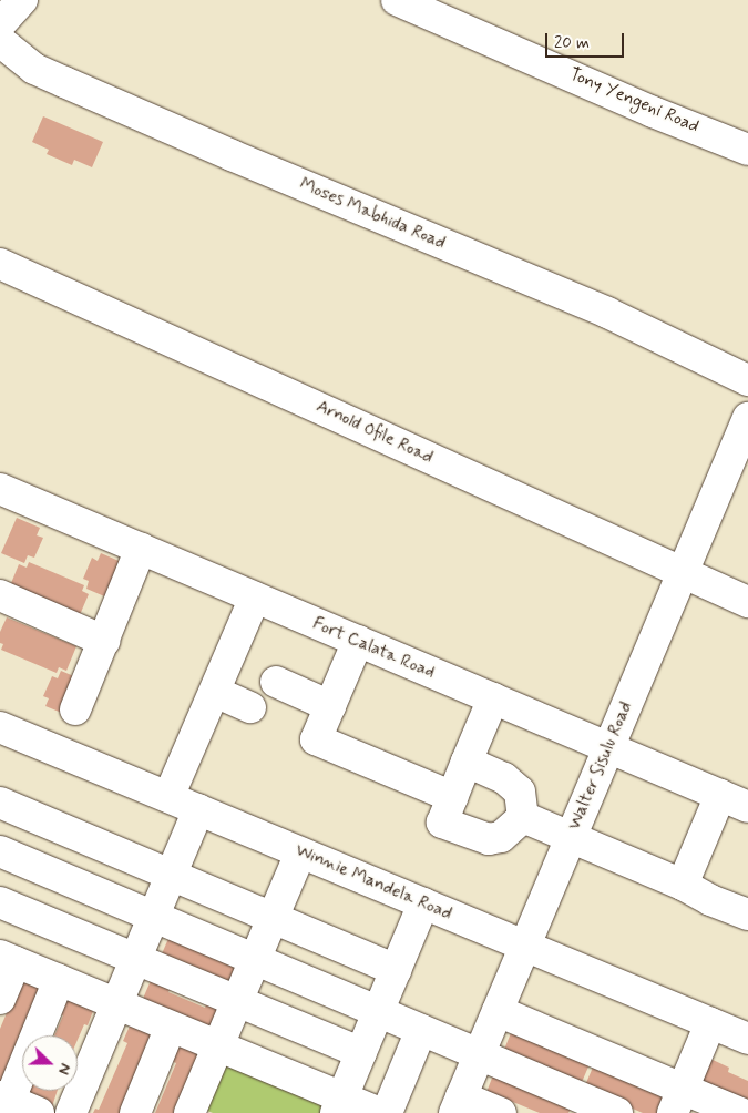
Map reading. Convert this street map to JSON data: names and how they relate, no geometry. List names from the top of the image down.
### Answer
{
  "streets": {
    "street": [
      "Tony Yengeni Road",
      "Moses Mabhida Road",
      "Arnold Ofile Road",
      "Fort Calata Road",
      "Walter Sisulu Road",
      "Winnie Mandela Road"
    ]
  },
  "crossings": [
    ["Arnold Ofile Road", "Walter Sisulu Road"],
    ["Fort Calata Road", "Walter Sisulu Road"],
    ["Walter Sisulu Road", "Winnie Mandela Road"]
  ],
  "scale_bar": "20 m",
  "north": "right"
}
